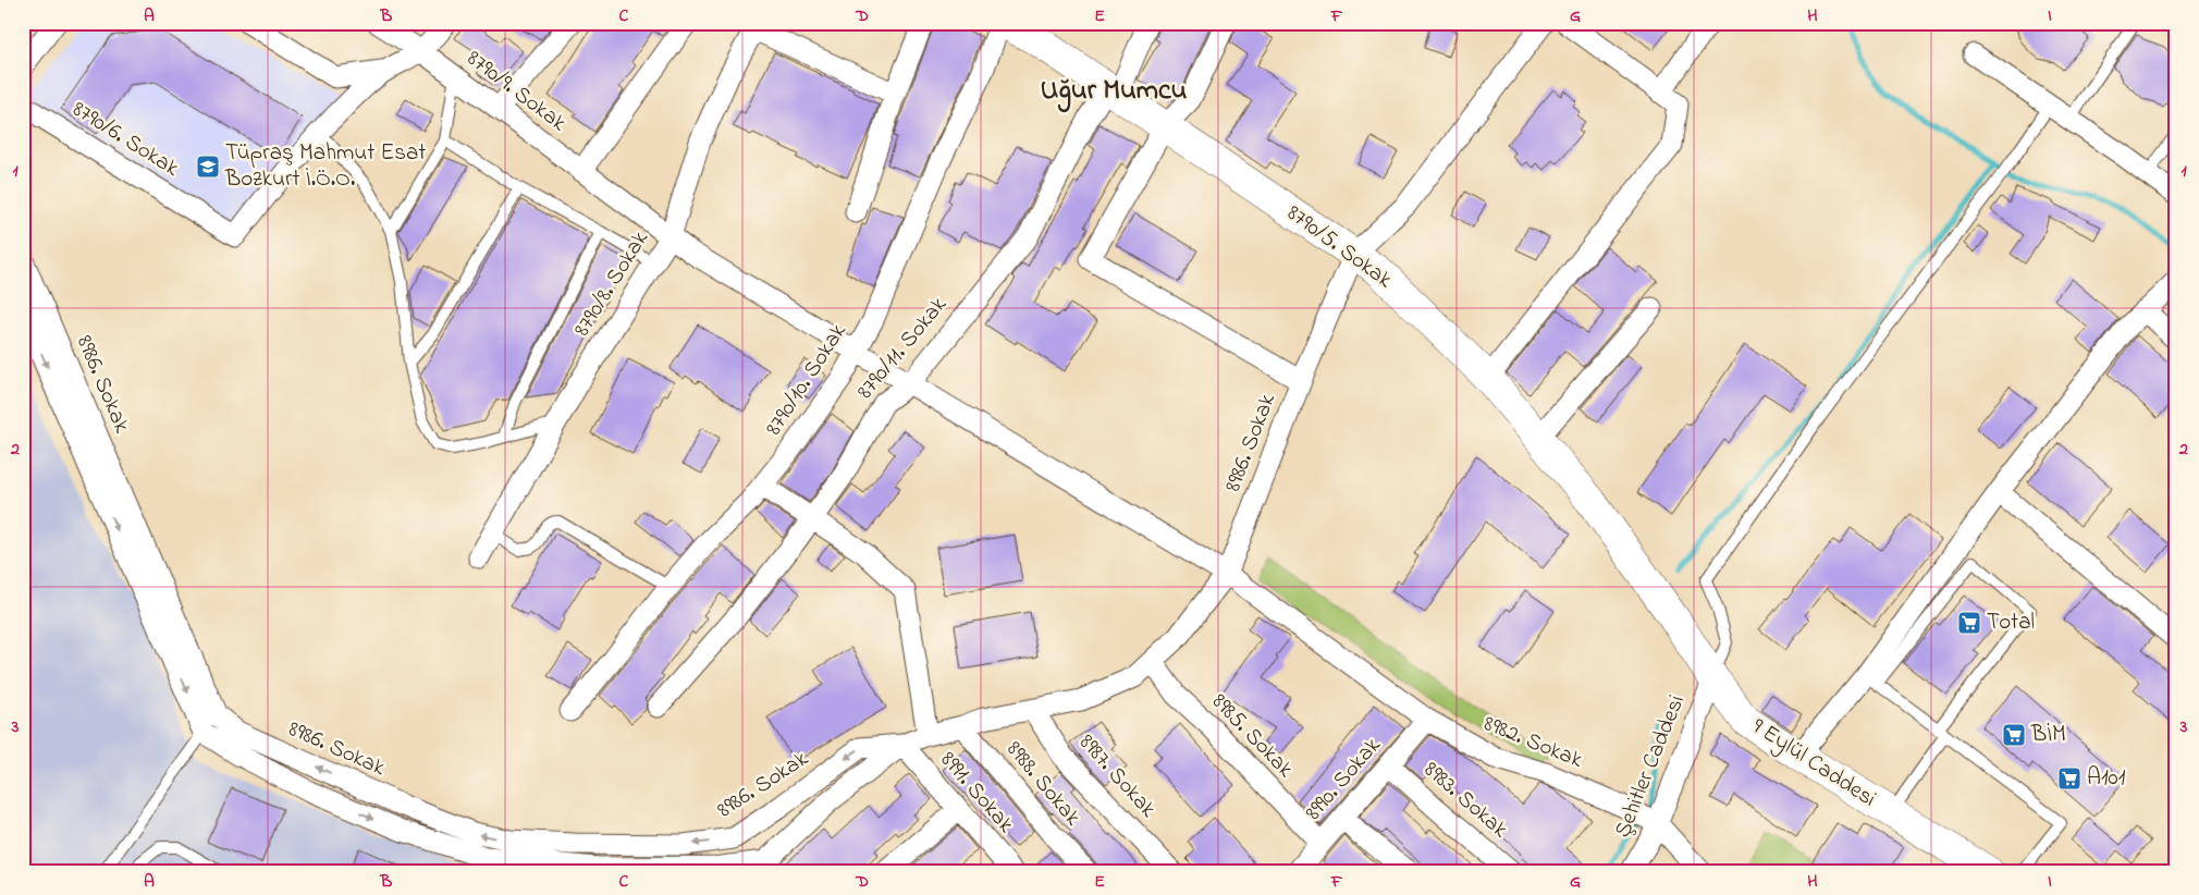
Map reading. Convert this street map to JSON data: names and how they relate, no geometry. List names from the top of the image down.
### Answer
{
  "streets": {
    "main road": ["8790/5. Sokak", "9 Eylül Caddesi"],
    "street": [
      "8790/9. Sokak",
      "8790/6. Sokak",
      "8790/8. Sokak",
      "8790/11. Sokak",
      "8790/10. Sokak",
      "8986. Sokak",
      "8985. Sokak",
      "8982. Sokak",
      "Şehitler Caddesi",
      "8987. Sokak",
      "8990. Sokak",
      "8988. Sokak",
      "8991. Sokak",
      "8983. Sokak"
    ]
  },
  "crossings": [
    ["8790/9. Sokak", "8790/6. Sokak"],
    ["8790/9. Sokak", "8790/8. Sokak"],
    ["8790/9. Sokak", "8790/11. Sokak"],
    ["8790/9. Sokak", "8790/10. Sokak"],
    ["8790/9. Sokak", "8982. Sokak"],
    ["8790/5. Sokak", "8790/11. Sokak"],
    ["8790/5. Sokak", "8790/10. Sokak"],
    ["8790/5. Sokak", "8986. Sokak"],
    ["8790/5. Sokak", "9 Eylül Caddesi"],
    ["8790/11. Sokak", "8982. Sokak"],
    ["8986. Sokak", "8985. Sokak"],
    ["8986. Sokak", "8982. Sokak"],
    ["8986. Sokak", "8987. Sokak"],
    ["8986. Sokak", "8988. Sokak"],
    ["8986. Sokak", "8991. Sokak"],
    ["8985. Sokak", "8990. Sokak"],
    ["8982. Sokak", "Şehitler Caddesi"],
    ["8982. Sokak", "8990. Sokak"],
    ["9 Eylül Caddesi", "Şehitler Caddesi"],
    ["8990. Sokak", "8983. Sokak"]
  ],
  "districts": ["Uğur Mumcu"],
  "places": {
    "school or university": ["Tüpraş Mahmut Esat Bozkurt İ.Ö.O."],
    "supermarket": ["Total", "BİM", "A101"]
  },
  "grid": {
    "columns": [
      "A",
      "B",
      "C",
      "D",
      "E",
      "F",
      "G",
      "H",
      "I"
    ],
    "rows": ["1", "2", "3"]
  }
}
